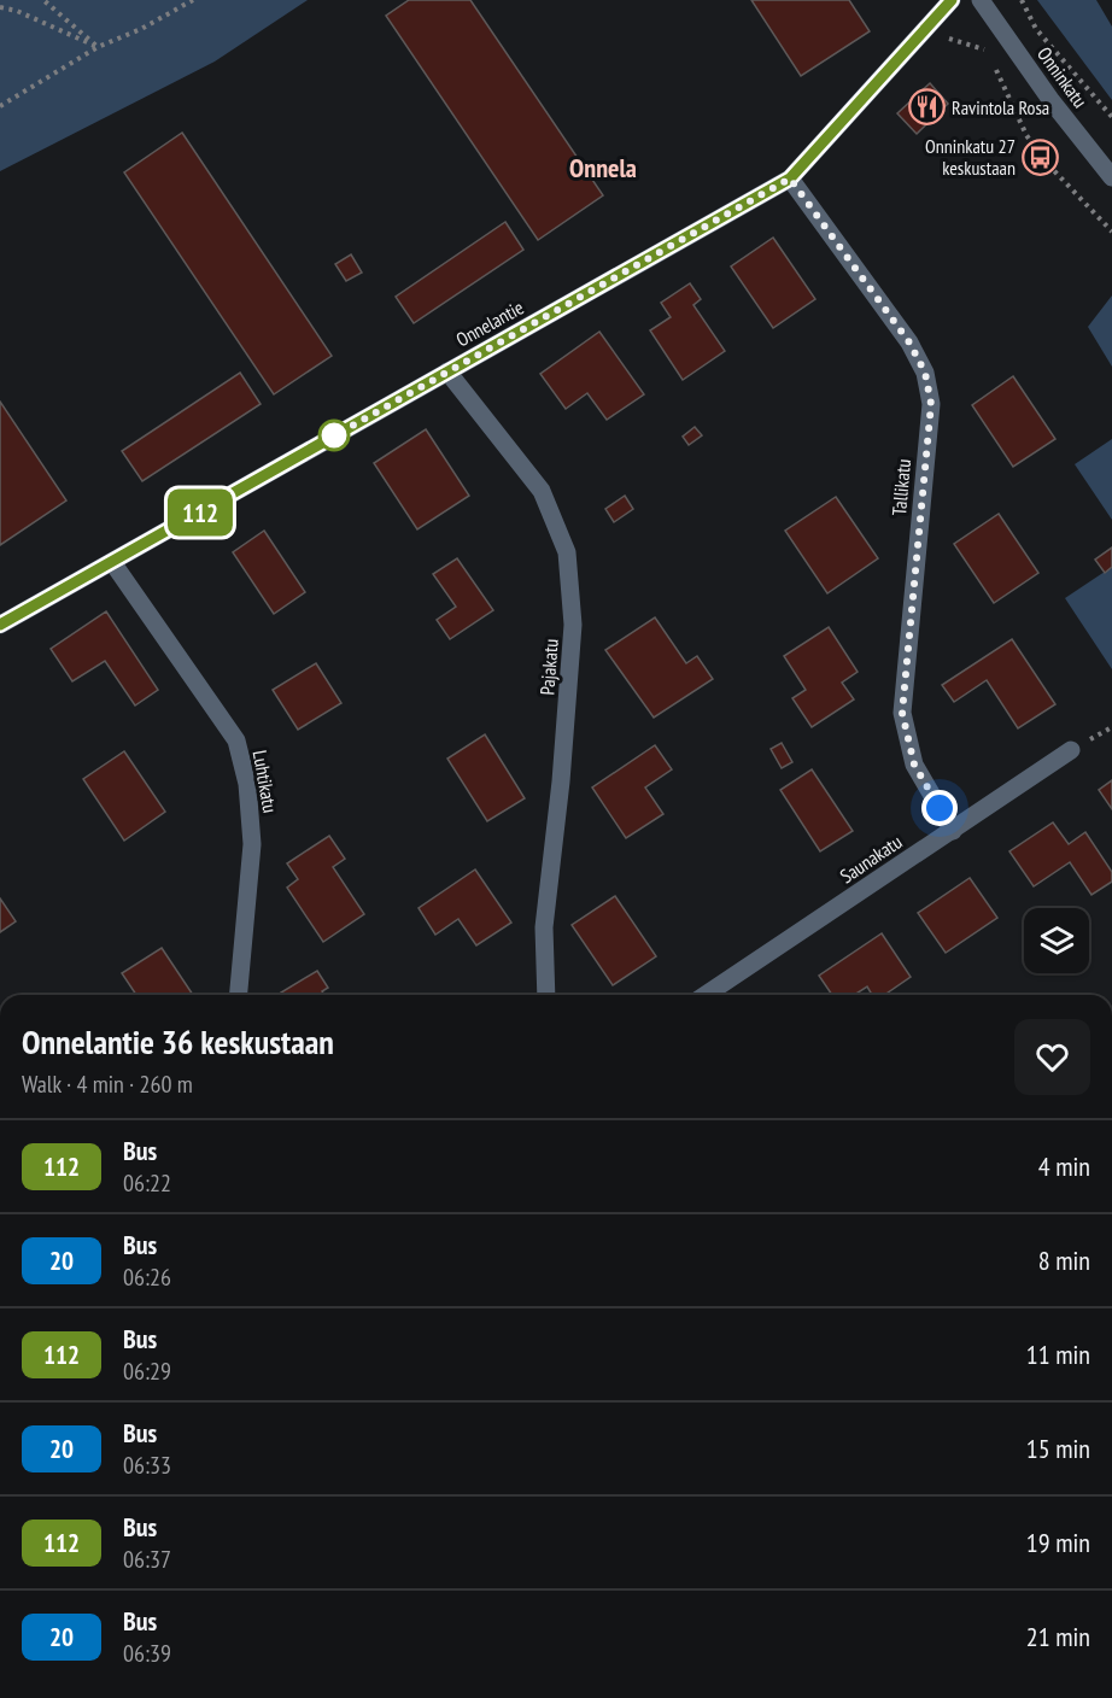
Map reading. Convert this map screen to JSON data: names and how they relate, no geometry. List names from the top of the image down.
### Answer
{
  "streets": {
    "street": [
      "Onninkatu",
      "Onnelantie",
      "Tallikatu",
      "Pajakatu",
      "Luhtikatu",
      "Saunakatu"
    ]
  },
  "crossings": [
    ["Onnelantie", "Tallikatu"],
    ["Onnelantie", "Pajakatu"],
    ["Onnelantie", "Luhtikatu"],
    ["Tallikatu", "Saunakatu"]
  ],
  "districts": ["Onnela"],
  "places": {
    "restaurant": ["Ravintola Rosa"],
    "bus stop": ["Onninkatu 27 keskustaan"]
  },
  "lines": ["bus line 112"],
  "page": {
    "on_map": "112",
    "heading": ["Onnelantie 36 keskustaan", "Walk · 4 min · 260 m"],
    "list": [
      {
        "mark": "112",
        "name": "Bus",
        "note": "06:22",
        "value": "4 min"
      },
      {
        "mark": "20",
        "name": "Bus",
        "note": "06:26",
        "value": "8 min"
      },
      {
        "mark": "112",
        "name": "Bus",
        "note": "06:29",
        "value": "11 min"
      },
      {
        "mark": "20",
        "name": "Bus",
        "note": "06:33",
        "value": "15 min"
      },
      {
        "mark": "112",
        "name": "Bus",
        "note": "06:37",
        "value": "19 min"
      },
      {
        "mark": "20",
        "name": "Bus",
        "note": "06:39",
        "value": "21 min"
      }
    ]
  }
}
